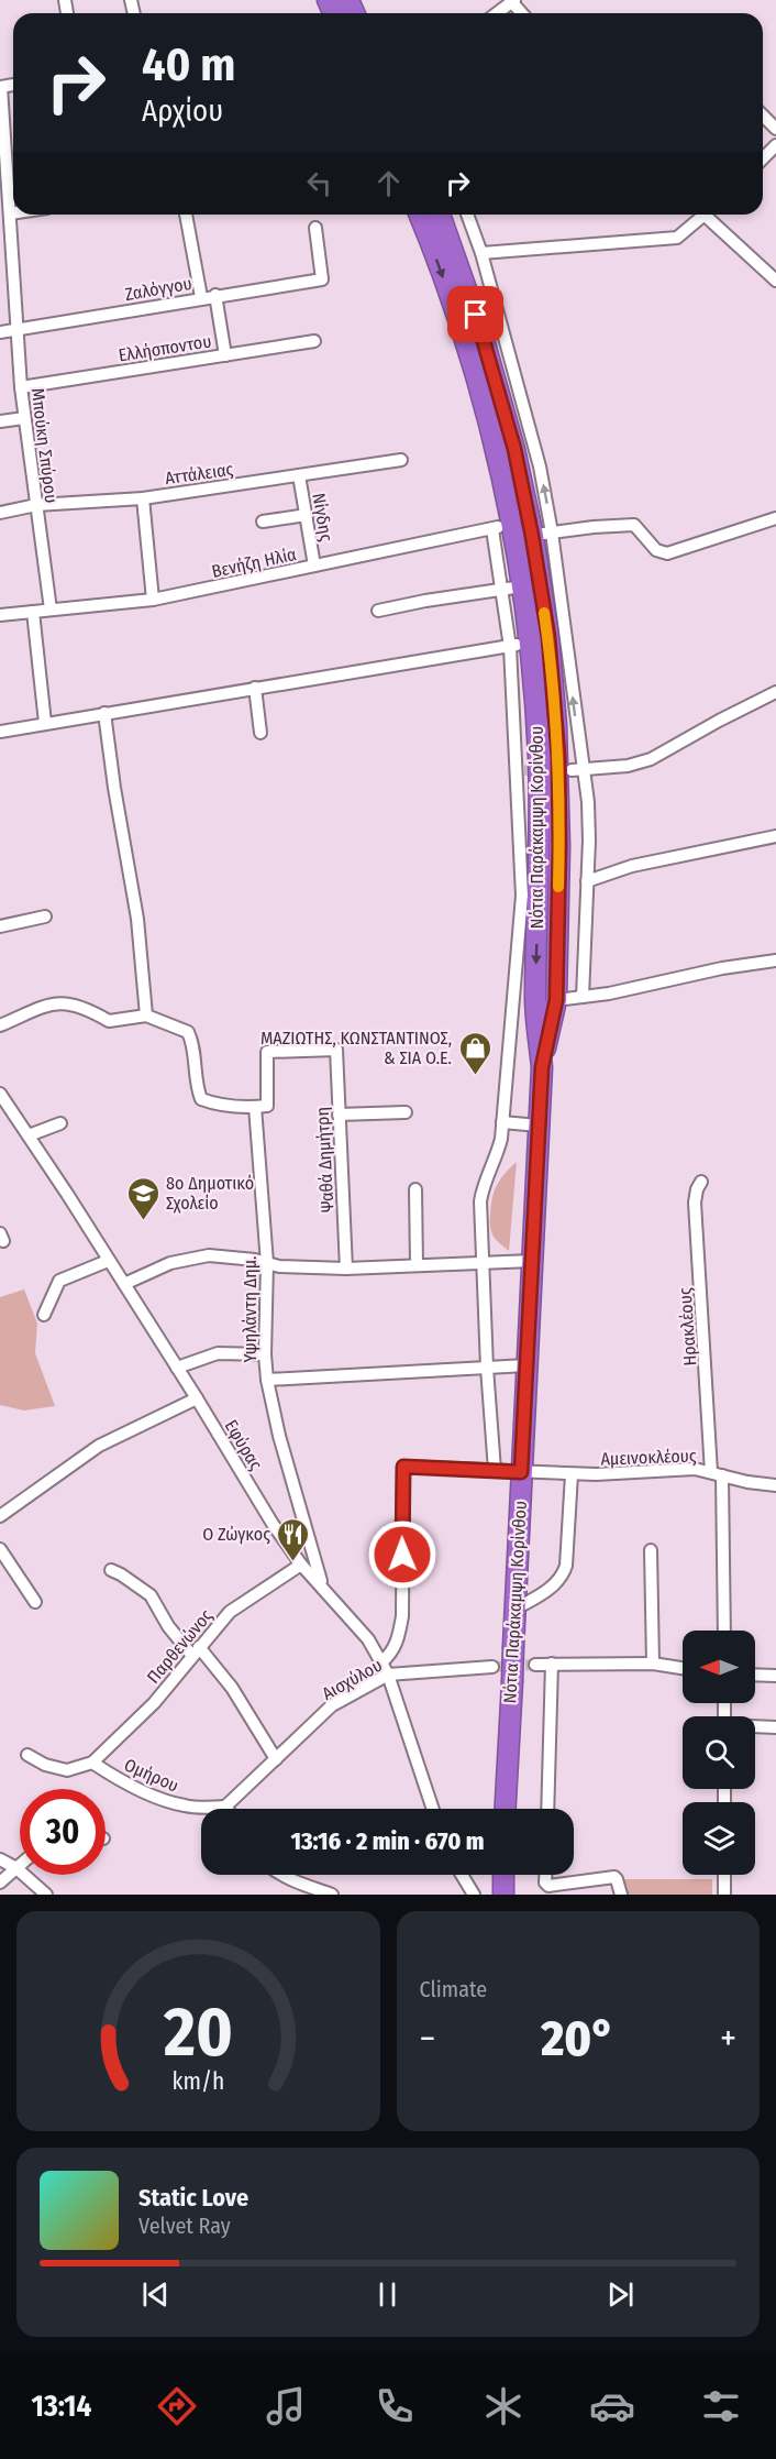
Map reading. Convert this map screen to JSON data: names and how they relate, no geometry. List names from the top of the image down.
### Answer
{
  "streets": {
    "highway": ["Νότια Παράκαμψη Κορίνθου"],
    "street": [
      "Ζαλόγγου",
      "Ελλήσποντου",
      "Μπούκη Σπύρου",
      "Αττάλειας",
      "Νίγδης",
      "Βενήζη Ηλία",
      "Ψαθά Δημήτρη",
      "Υψηλάντη Δημ.",
      "Ηρακλέους",
      "Εφύρας",
      "Αμεινοκλέους",
      "Παρθενώνος",
      "Αισχύλου",
      "Ομήρου"
    ]
  },
  "crossings": [
    ["Ζαλόγγου", "Μπούκη Σπύρου"],
    ["Ελλήσποντου", "Μπούκη Σπύρου"],
    ["Μπούκη Σπύρου", "Αττάλειας"],
    ["Μπούκη Σπύρου", "Βενήζη Ηλία"],
    ["Αττάλειας", "Νίγδης"],
    ["Νίγδης", "Βενήζη Ηλία"],
    ["Βενήζη Ηλία", "Νότια Παράκαμψη Κορίνθου"],
    ["Νότια Παράκαμψη Κορίνθου", "Αμεινοκλέους"],
    ["Ψαθά Δημήτρη", "Υψηλάντη Δημ."],
    ["Υψηλάντη Δημ.", "Εφύρας"],
    ["Ηρακλέους", "Αμεινοκλέους"],
    ["Εφύρας", "Αμεινοκλέους"],
    ["Εφύρας", "Παρθενώνος"],
    ["Εφύρας", "Αισχύλου"],
    ["Παρθενώνος", "Ομήρου"],
    ["Αισχύλου", "Ομήρου"]
  ],
  "places": {
    "shop": ["ΜΑΖΙΩΤΗΣ, ΚΩΝΣΤΑΝΤΙΝΟΣ, & ΣΙΑ Ο.Ε."],
    "school or university": ["8ο Δημοτικό Σχολείο"],
    "restaurant": ["Ο Ζώγκος"]
  },
  "north": "left",
  "page": {
    "turn": ["40 m", "Αρχίου"],
    "limit": "30",
    "trip": "13:16 · 2 min · 670 m",
    "tile": "Climate",
    "heat": ["−", "20°", "+"],
    "song": ["Static Love", "Velvet Ray"],
    "tabs": "13:14",
    "gauge": ["20", "km/h"]
  }
}
